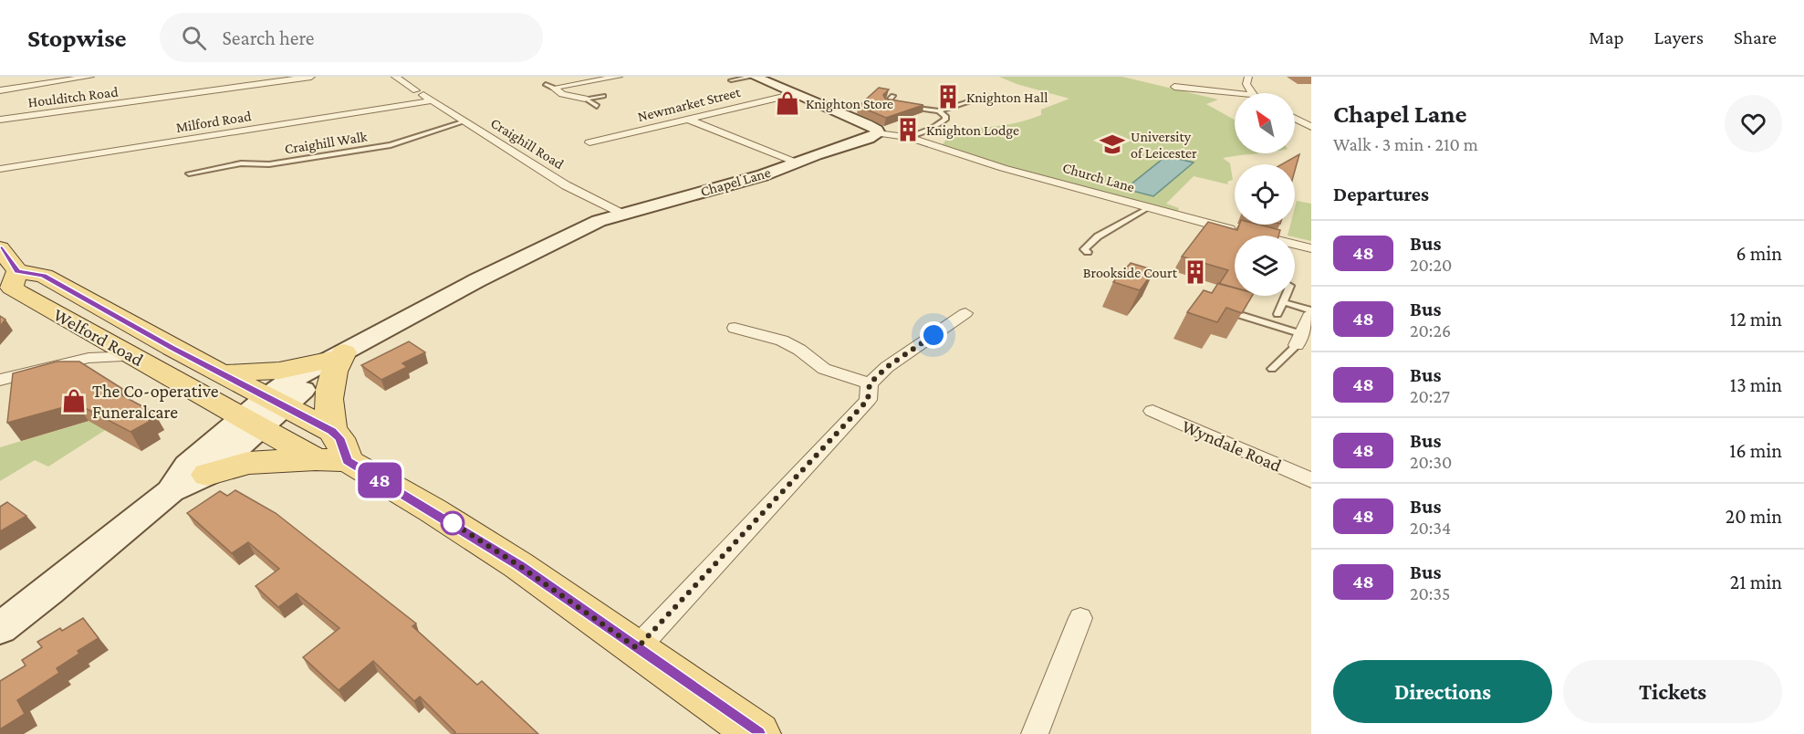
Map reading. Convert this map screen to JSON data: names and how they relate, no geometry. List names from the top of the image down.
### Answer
{
  "streets": {
    "main road": ["Welford Road"],
    "street": [
      "Houlditch Road",
      "Newmarket Street",
      "Milford Road",
      "Craighill Road",
      "Church Lane",
      "Chapel Lane",
      "Wyndale Road"
    ],
    "lane": ["Craighill Walk"]
  },
  "crossings": [
    ["Milford Road", "Craighill Road"],
    ["Craighill Walk", "Craighill Road"],
    ["Craighill Road", "Chapel Lane"],
    ["Church Lane", "Chapel Lane"],
    ["Chapel Lane", "Welford Road"]
  ],
  "places": {
    "building": ["Knighton Hall", "Knighton Lodge", "Brookside Court"],
    "shop": ["Knighton Store", "The Co-operative Funeralcare"],
    "school or university": ["University of Leicester"]
  },
  "lines": ["bus line 48"],
  "north": "top left",
  "page": {
    "header": "Stopwise",
    "search": "Search here",
    "nav": ["Map", "Layers", "Share"],
    "on_map": "48",
    "heading": [
      ["Chapel Lane", "Walk · 3 min · 210 m"],
      "Departures"
    ],
    "list": [
      {
        "mark": "48",
        "name": "Bus",
        "note": "20:20",
        "value": "6 min"
      },
      {
        "mark": "48",
        "name": "Bus",
        "note": "20:26",
        "value": "12 min"
      },
      {
        "mark": "48",
        "name": "Bus",
        "note": "20:27",
        "value": "13 min"
      },
      {
        "mark": "48",
        "name": "Bus",
        "note": "20:30",
        "value": "16 min"
      },
      {
        "mark": "48",
        "name": "Bus",
        "note": "20:34",
        "value": "20 min"
      },
      {
        "mark": "48",
        "name": "Bus",
        "note": "20:35",
        "value": "21 min"
      }
    ],
    "buttons": ["Directions", "Tickets"]
  }
}
